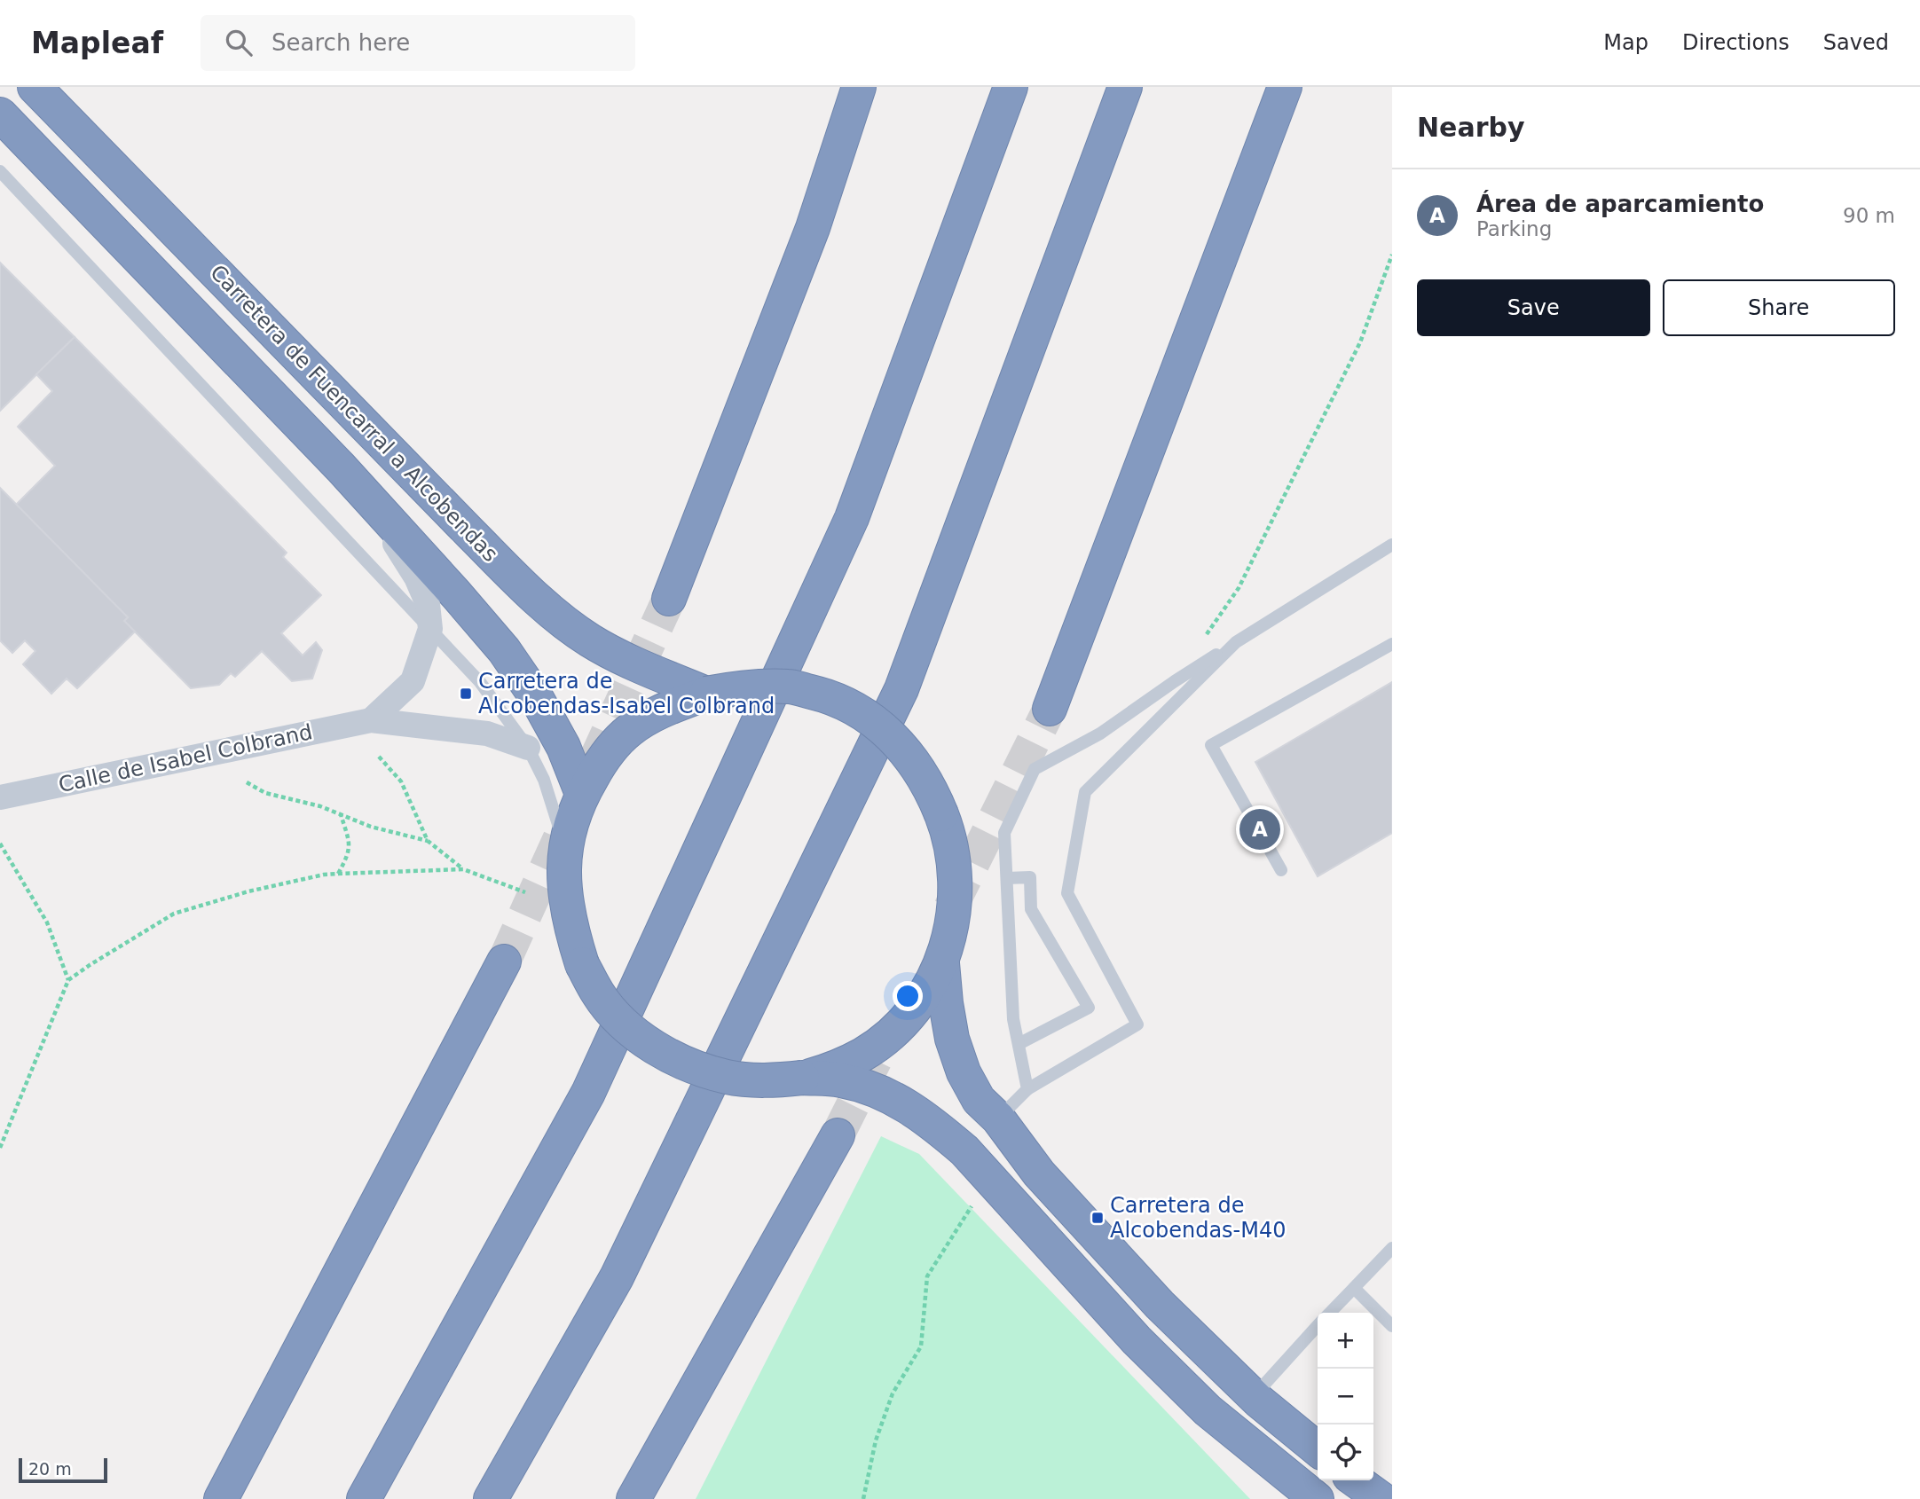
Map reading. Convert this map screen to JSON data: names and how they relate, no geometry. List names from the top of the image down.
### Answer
{
  "streets": {
    "highway": ["Carretera de Fuencarral a Alcobendas"],
    "street": ["Calle de Isabel Colbrand"]
  },
  "places": {
    "transit": ["Carretera de Alcobendas-Isabel Colbrand", "Carretera de Alcobendas-M40"]
  },
  "scale_bar": "20 m",
  "page": {
    "header": "Mapleaf",
    "search": "Search here",
    "nav": ["Map", "Directions", "Saved"],
    "heading": "Nearby",
    "list": [
      {
        "mark": "A",
        "name": "Área de aparcamiento",
        "note": "Parking",
        "value": "90 m"
      }
    ],
    "buttons": ["Save", "Share"],
    "pins": "A",
    "map_buttons": ["+", "−"],
    "scale": "20 m"
  }
}
